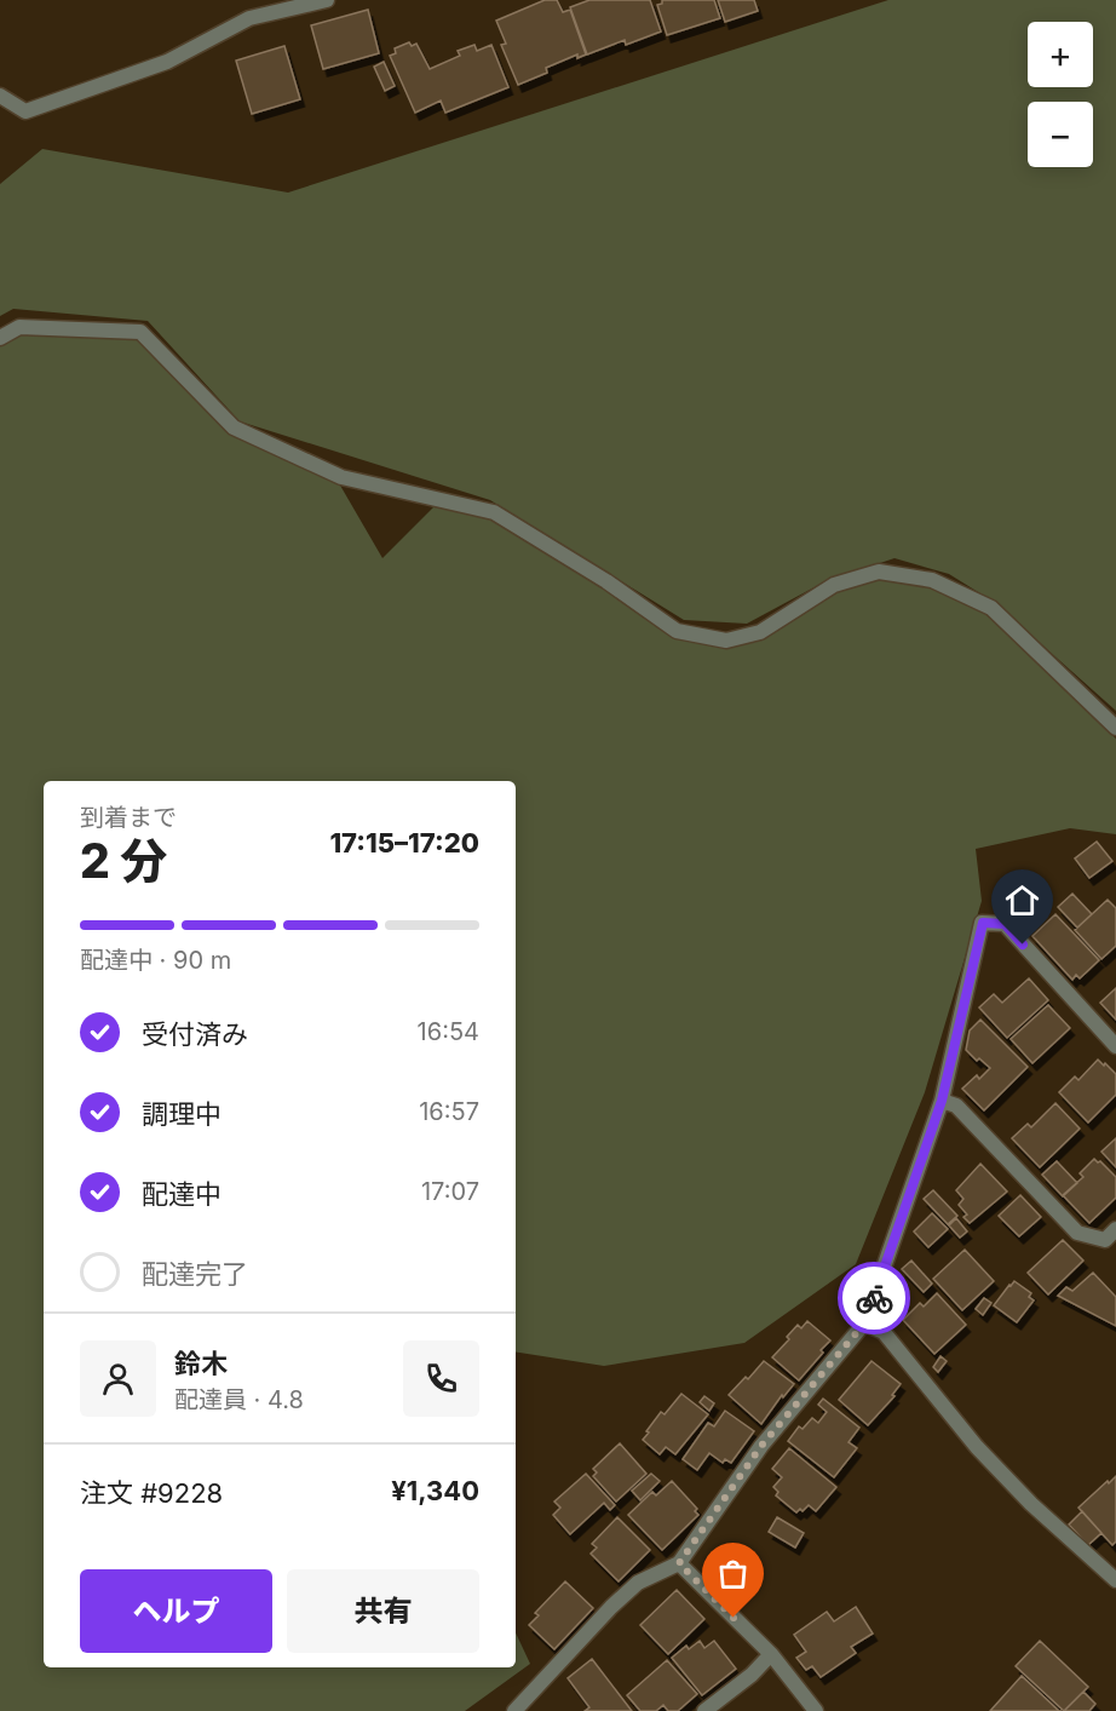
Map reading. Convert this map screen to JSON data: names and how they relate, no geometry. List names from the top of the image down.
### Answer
{
  "page": {
    "map_buttons": ["+", "−"],
    "heading": ["2 分", "到着まで", "17:15–17:20"],
    "panel": [
      "鈴木",
      "配達員 · 4.8",
      "注文 #9228",
      "¥1,340"
    ],
    "bar": "配達中 · 90 m",
    "list": [
      ["受付済み", "16:54"],
      ["調理中", "16:57"],
      ["配達中", "17:07"],
      "配達完了"
    ],
    "buttons": ["ヘルプ", "共有"]
  }
}
